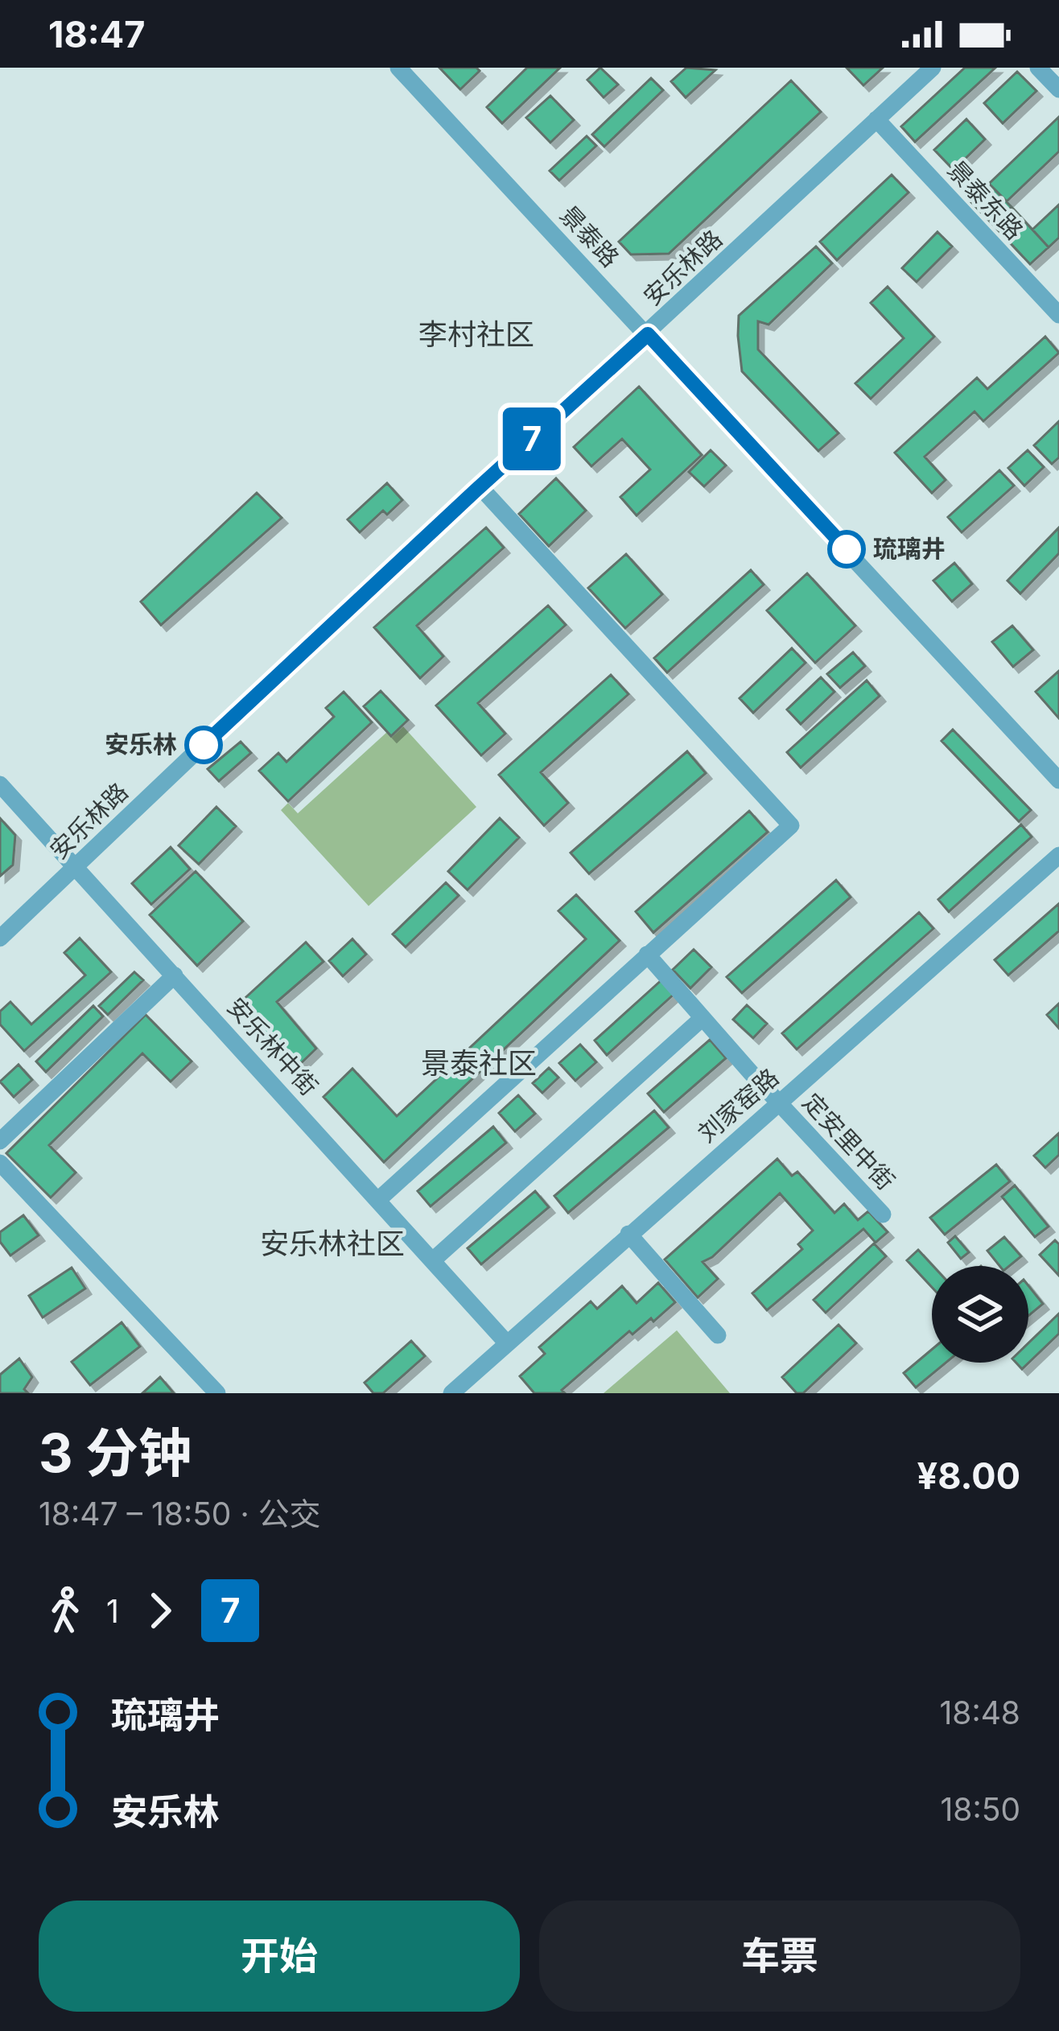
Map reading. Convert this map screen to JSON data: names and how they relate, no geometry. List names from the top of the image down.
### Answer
{
  "streets": {
    "street": [
      "景泰东路",
      "景泰路",
      "安乐林路",
      "安乐林中街",
      "刘家窑路",
      "定安里中街"
    ]
  },
  "crossings": [
    ["景泰东路", "安乐林路"],
    ["景泰路", "安乐林路"],
    ["安乐林路", "安乐林中街"],
    ["安乐林中街", "刘家窑路"],
    ["刘家窑路", "定安里中街"]
  ],
  "districts": ["李村社区", "景泰社区", "安乐林社区"],
  "places": ["琉璃井", "安乐林"],
  "lines": ["bus line 7"],
  "page": {
    "status": "18:47",
    "on_map": "7",
    "heading": ["3 分钟", "18:47 – 18:50 · 公交", "¥8.00"],
    "legs": ["1", "7"],
    "list": [
      {
        "name": "琉璃井",
        "value": "18:48"
      },
      {
        "name": "安乐林",
        "value": "18:50"
      }
    ],
    "buttons": ["开始", "车票"]
  }
}
